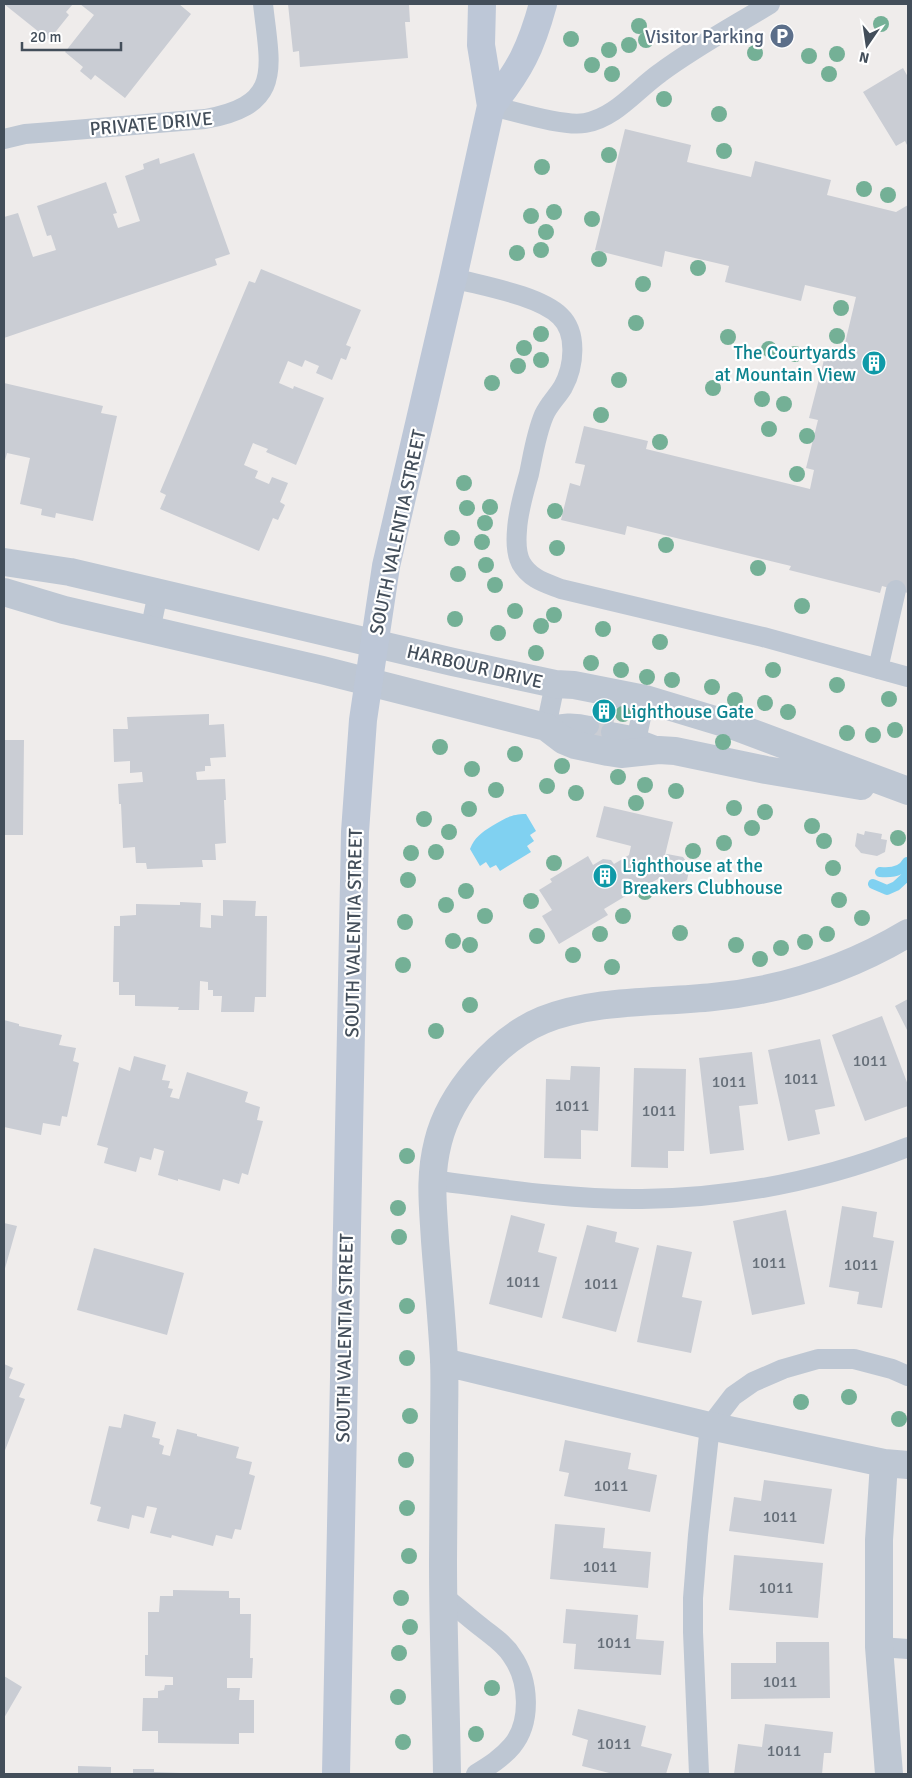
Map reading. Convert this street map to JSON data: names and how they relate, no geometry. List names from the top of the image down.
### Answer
{
  "streets": {
    "street": ["SOUTH VALENTIA STREET", "HARBOUR DRIVE"],
    "lane": ["PRIVATE DRIVE"]
  },
  "crossings": [
    ["SOUTH VALENTIA STREET", "HARBOUR DRIVE"]
  ],
  "places": {
    "parking": ["Visitor Parking"],
    "building": ["The Courtyards at Mountain View", "Lighthouse Gate", "Lighthouse at the Breakers Clubhouse"]
  },
  "house_numbers": [
    "1011",
    "1011",
    "1011",
    "1011",
    "1011",
    "1011",
    "1011",
    "1011",
    "1011",
    "1011",
    "1011",
    "1011",
    "1011",
    "1011",
    "1011",
    "1011",
    "1011"
  ],
  "scale_bar": "20 m",
  "north": "bottom"
}
